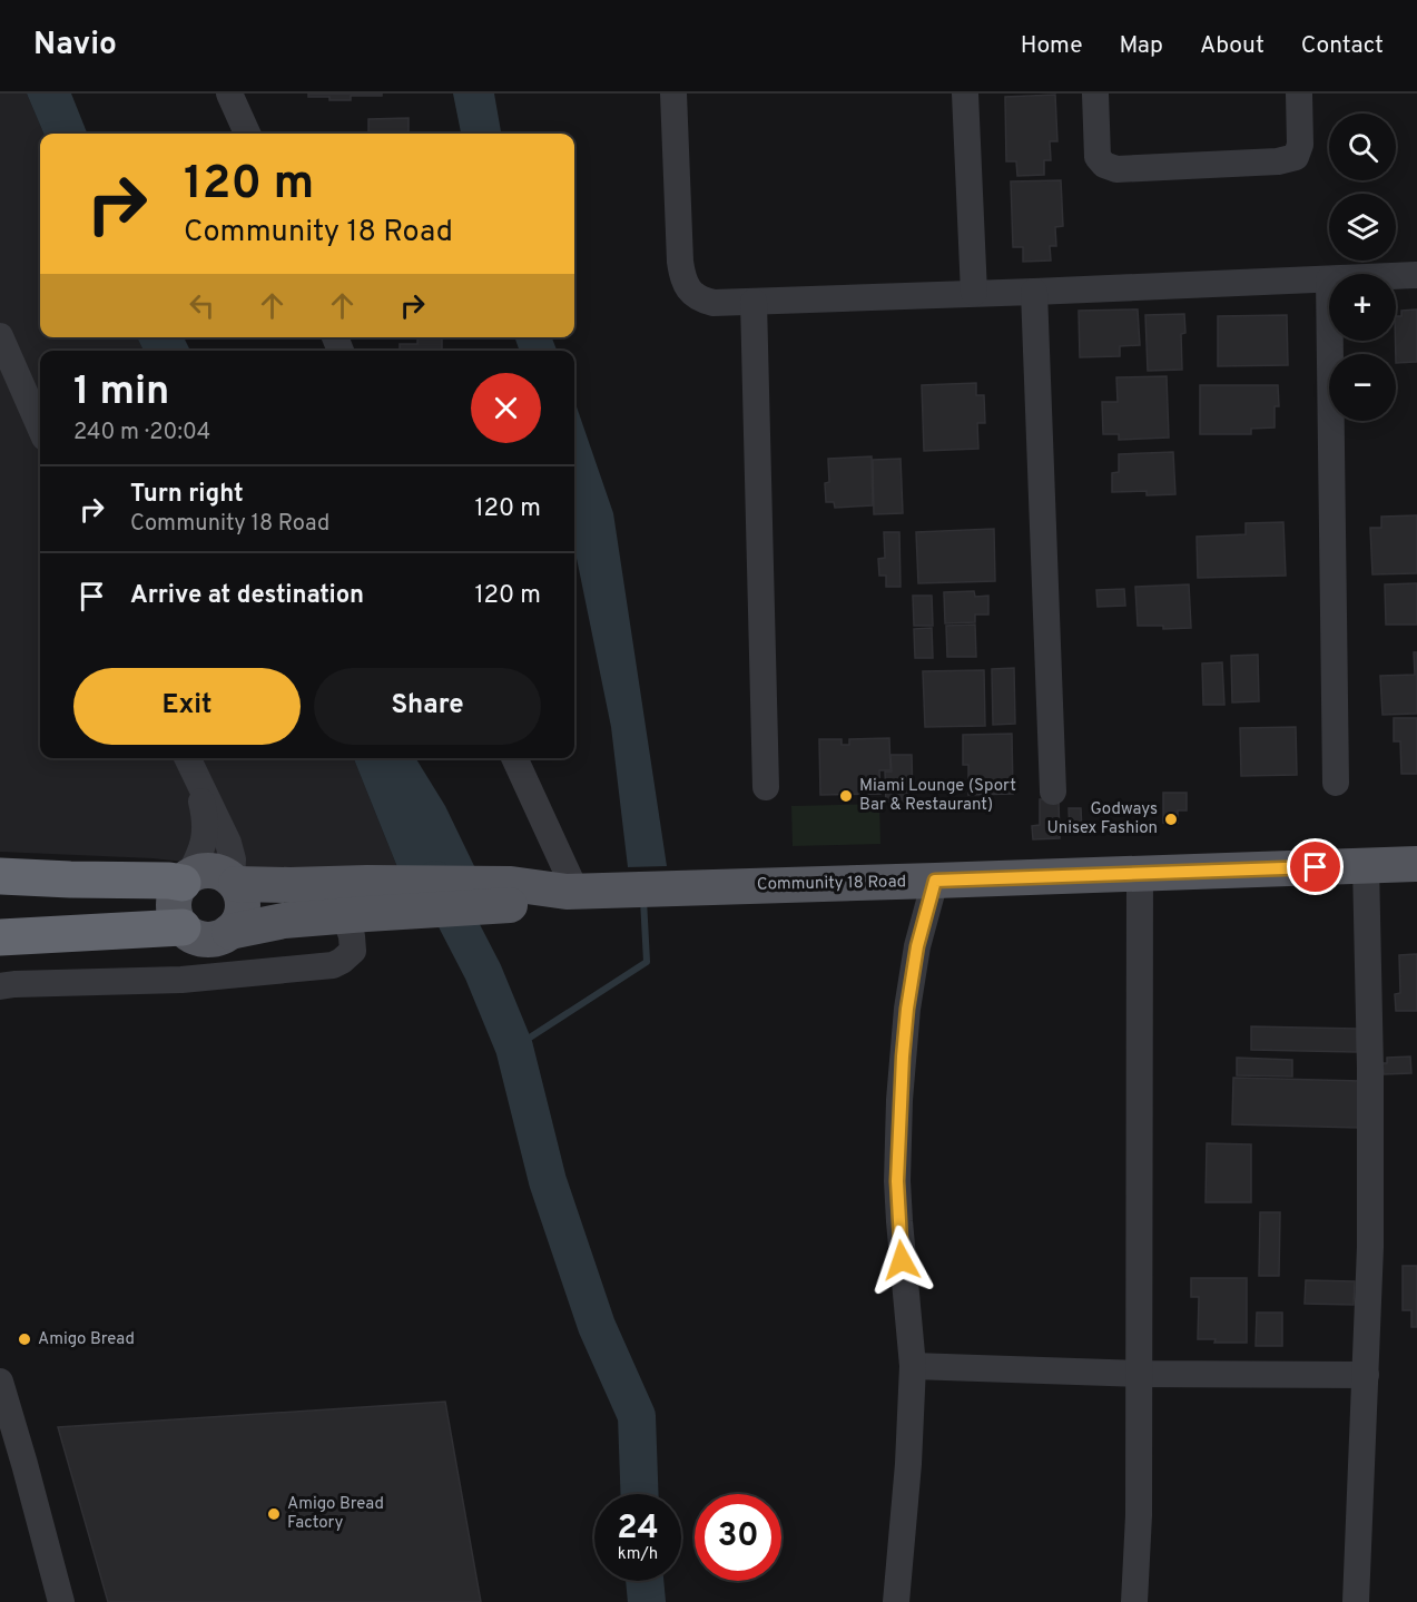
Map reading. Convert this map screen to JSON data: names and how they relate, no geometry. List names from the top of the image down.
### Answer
{
  "streets": {
    "main road": ["Community 18 Road"]
  },
  "places": [
    "Miami Lounge (Sport Bar & Restaurant)",
    "Godways Unisex Fashion",
    "Amigo Bread",
    "Amigo Bread Factory"
  ],
  "page": {
    "header": "Navio",
    "nav": [
      "Home",
      "Map",
      "About",
      "Contact"
    ],
    "map_buttons": ["+", "−"],
    "turn": ["120 m", "Community 18 Road"],
    "heading": ["1 min", "240 m · 20:04"],
    "list": [
      {
        "name": "Turn right",
        "note": "Community 18 Road",
        "value": "120 m"
      },
      {
        "name": "Arrive at destination",
        "value": "120 m"
      }
    ],
    "buttons": ["Exit", "Share"],
    "speed": "24 km/h",
    "limit": "30"
  }
}
